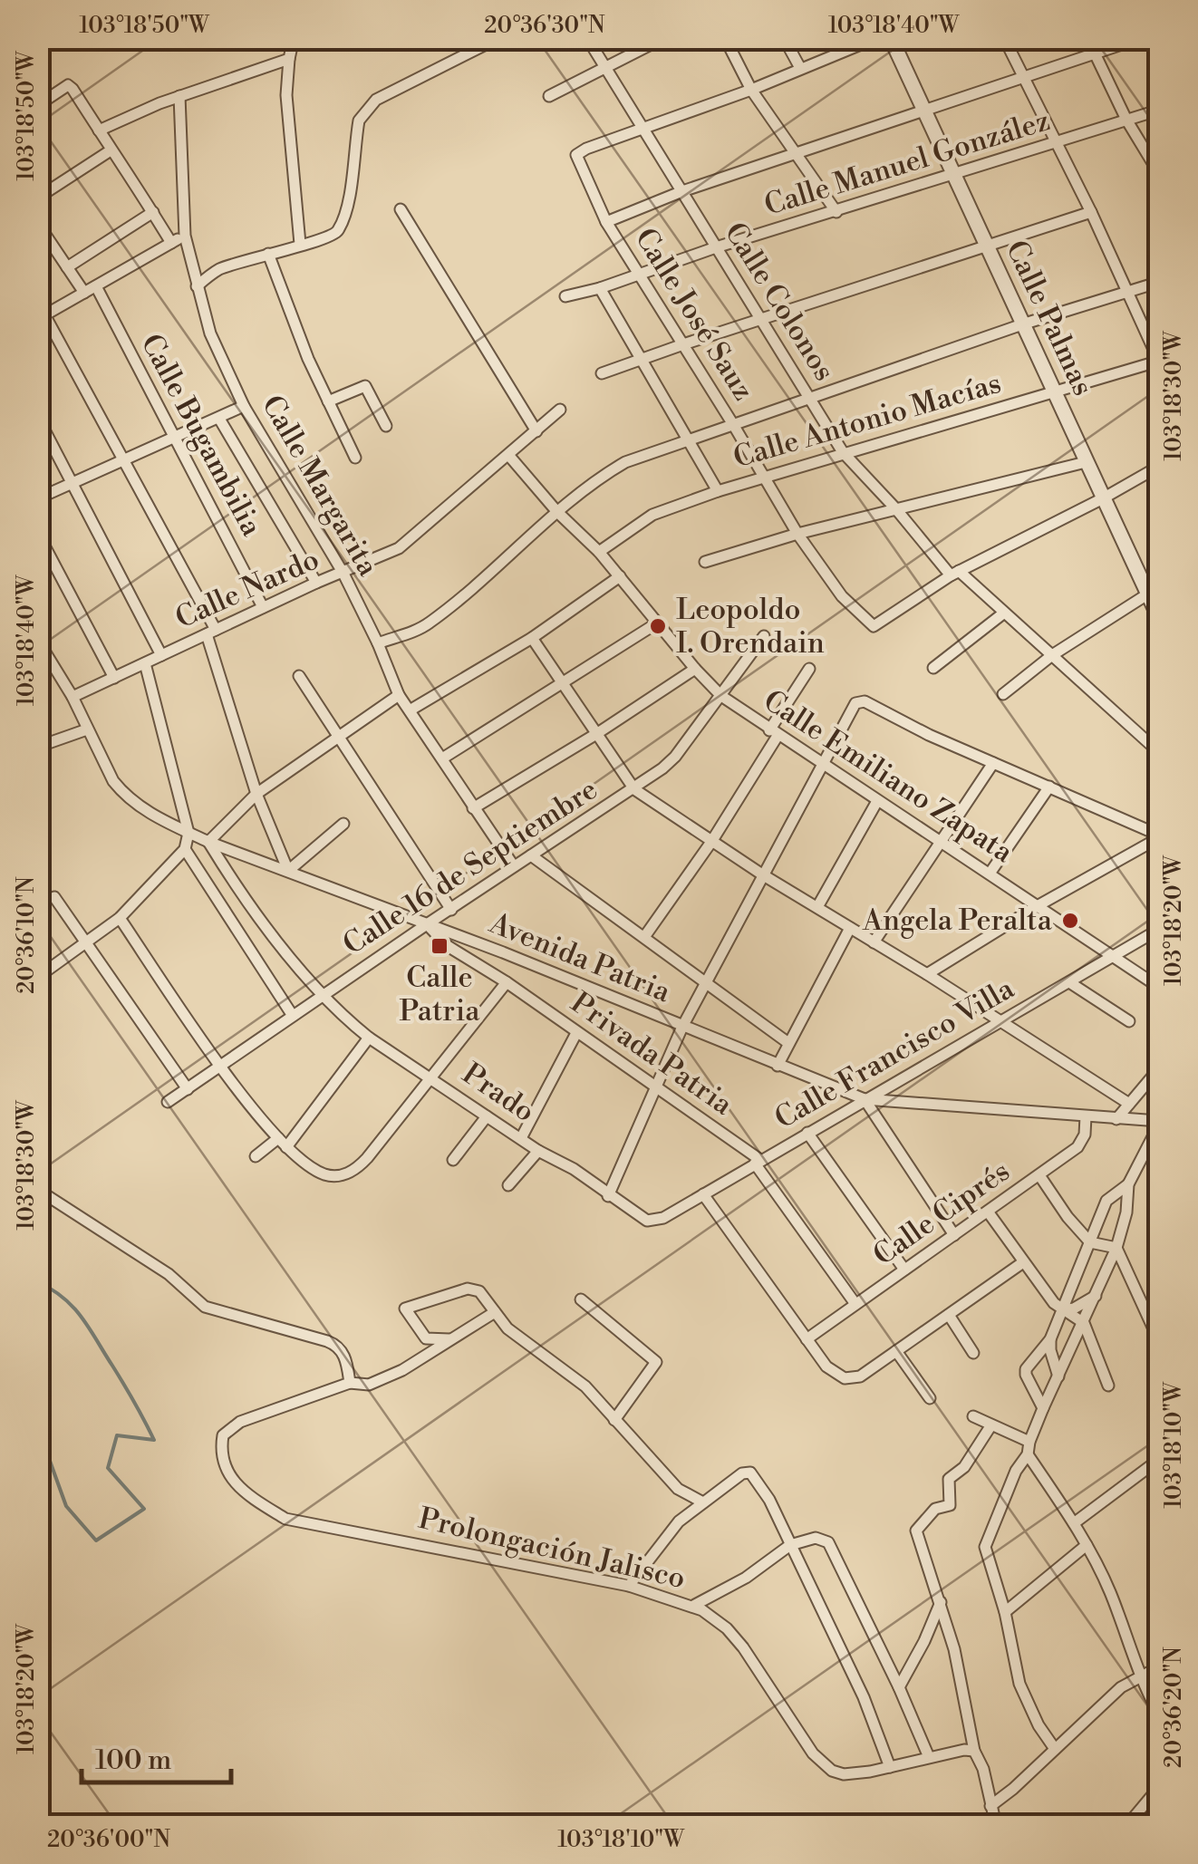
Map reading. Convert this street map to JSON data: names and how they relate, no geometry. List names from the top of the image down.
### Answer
{
  "streets": {
    "street": [
      "Calle Manuel González",
      "Calle Colonos",
      "Calle José Sauz",
      "Calle Palmas",
      "Calle Antonio Macías",
      "Calle Bugambilia",
      "Calle Margarita",
      "Calle Nardo",
      "Calle Emiliano Zapata",
      "Calle 16 de Septiembre",
      "Avenida Patria",
      "Privada Patria",
      "Calle Francisco Villa",
      "Prado",
      "Calle Ciprés",
      "Prolongación Jalisco"
    ]
  },
  "crossings": [
    ["Calle Manuel González", "Calle Colonos"],
    ["Calle Manuel González", "Calle José Sauz"],
    ["Calle Manuel González", "Calle Palmas"],
    ["Calle Colonos", "Calle José Sauz"],
    ["Calle Colonos", "Calle Antonio Macías"],
    ["Calle José Sauz", "Calle Antonio Macías"],
    ["Calle Palmas", "Calle Antonio Macías"],
    ["Calle Antonio Macías", "Calle Emiliano Zapata"],
    ["Calle Bugambilia", "Calle Nardo"],
    ["Calle Margarita", "Calle Nardo"],
    ["Calle Margarita", "Calle 16 de Septiembre"],
    ["Calle Nardo", "Calle Emiliano Zapata"],
    ["Calle Nardo", "Avenida Patria"],
    ["Calle Emiliano Zapata", "Calle 16 de Septiembre"],
    ["Calle Emiliano Zapata", "Calle Francisco Villa"],
    ["Calle 16 de Septiembre", "Avenida Patria"],
    ["Calle 16 de Septiembre", "Privada Patria"],
    ["Calle 16 de Septiembre", "Prado"],
    ["Avenida Patria", "Privada Patria"],
    ["Avenida Patria", "Calle Francisco Villa"],
    ["Avenida Patria", "Prado"],
    ["Avenida Patria", "Calle Ciprés"],
    ["Privada Patria", "Calle Francisco Villa"],
    ["Privada Patria", "Calle Ciprés"],
    ["Calle Francisco Villa", "Prado"]
  ],
  "places": {
    "other": ["Leopoldo I. Orendain", "Angela Peralta"],
    "transit": ["Calle Patria"]
  },
  "scale_bar": "100 m",
  "coordinates": [
    "103°18'50\"W",
    "20°36'30\"N",
    "103°18'40\"W",
    "103°18'30\"W",
    "103°18'20\"W",
    "20°36'10\"N",
    "103°18'10\"W",
    "20°36'20\"N",
    "20°36'00\"N"
  ]
}
